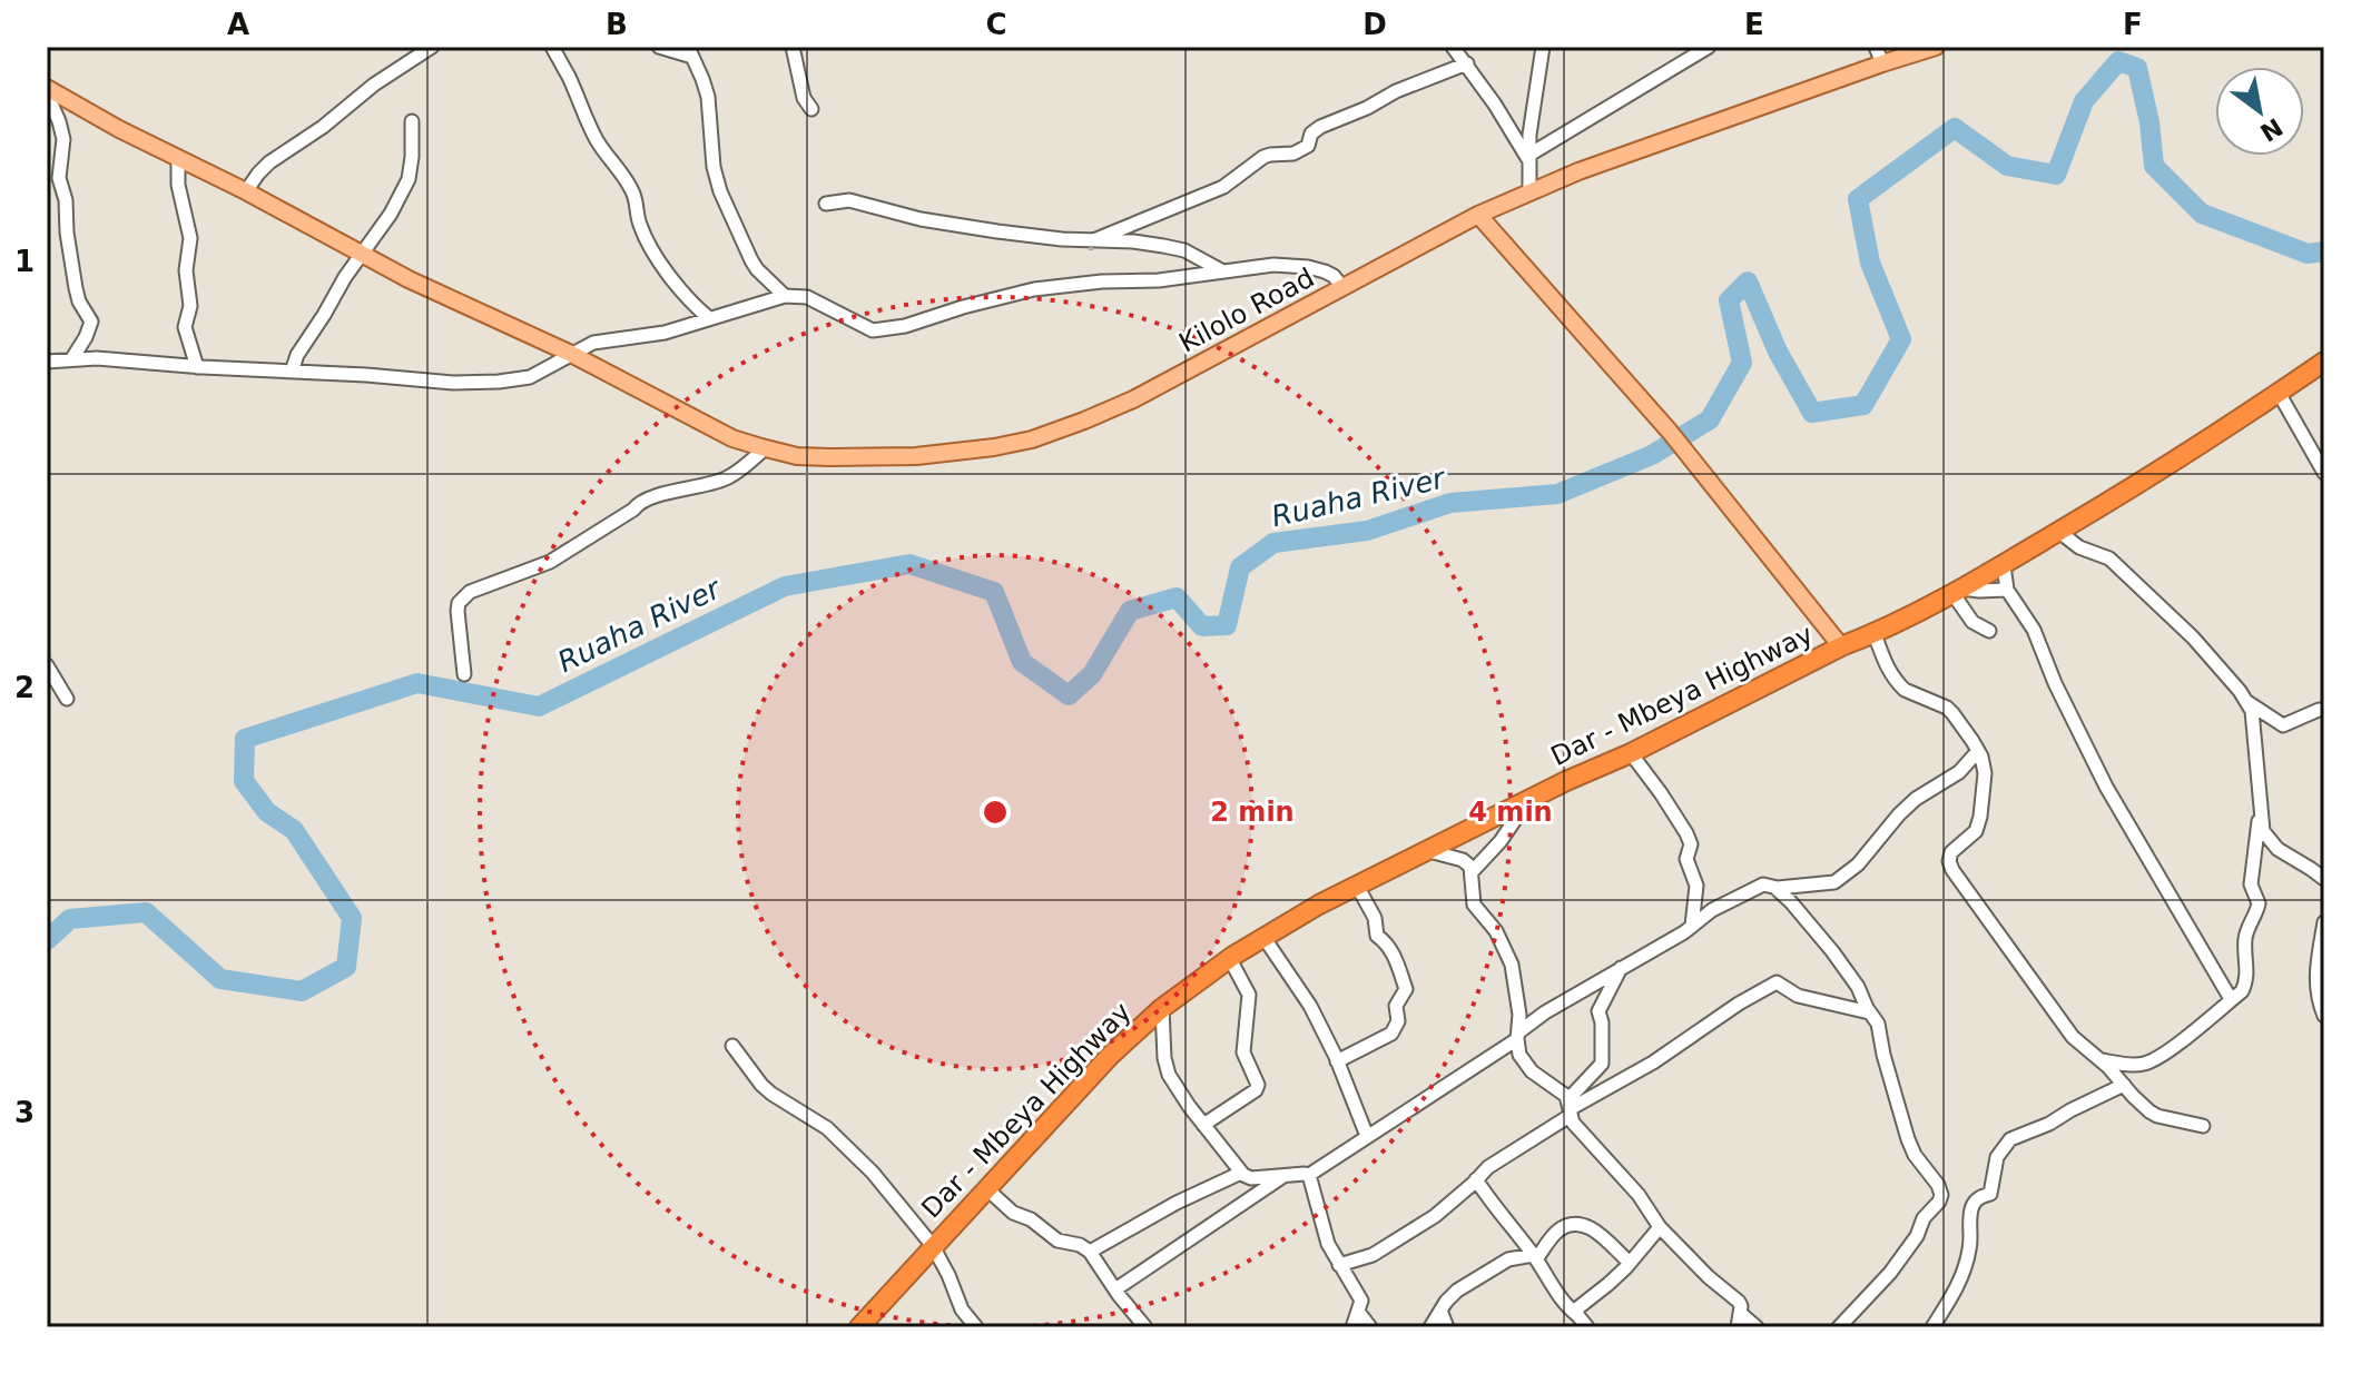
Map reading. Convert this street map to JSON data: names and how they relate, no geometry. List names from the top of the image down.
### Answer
{
  "streets": {
    "highway": ["Dar - Mbeya Highway"],
    "main road": ["Kilolo Road"]
  },
  "water": ["Ruaha River"],
  "north": "bottom right",
  "grid": {
    "columns": [
      "A",
      "B",
      "C",
      "D",
      "E",
      "F"
    ],
    "rows": ["1", "2", "3"]
  },
  "rings": ["2 min", "4 min"]
}
